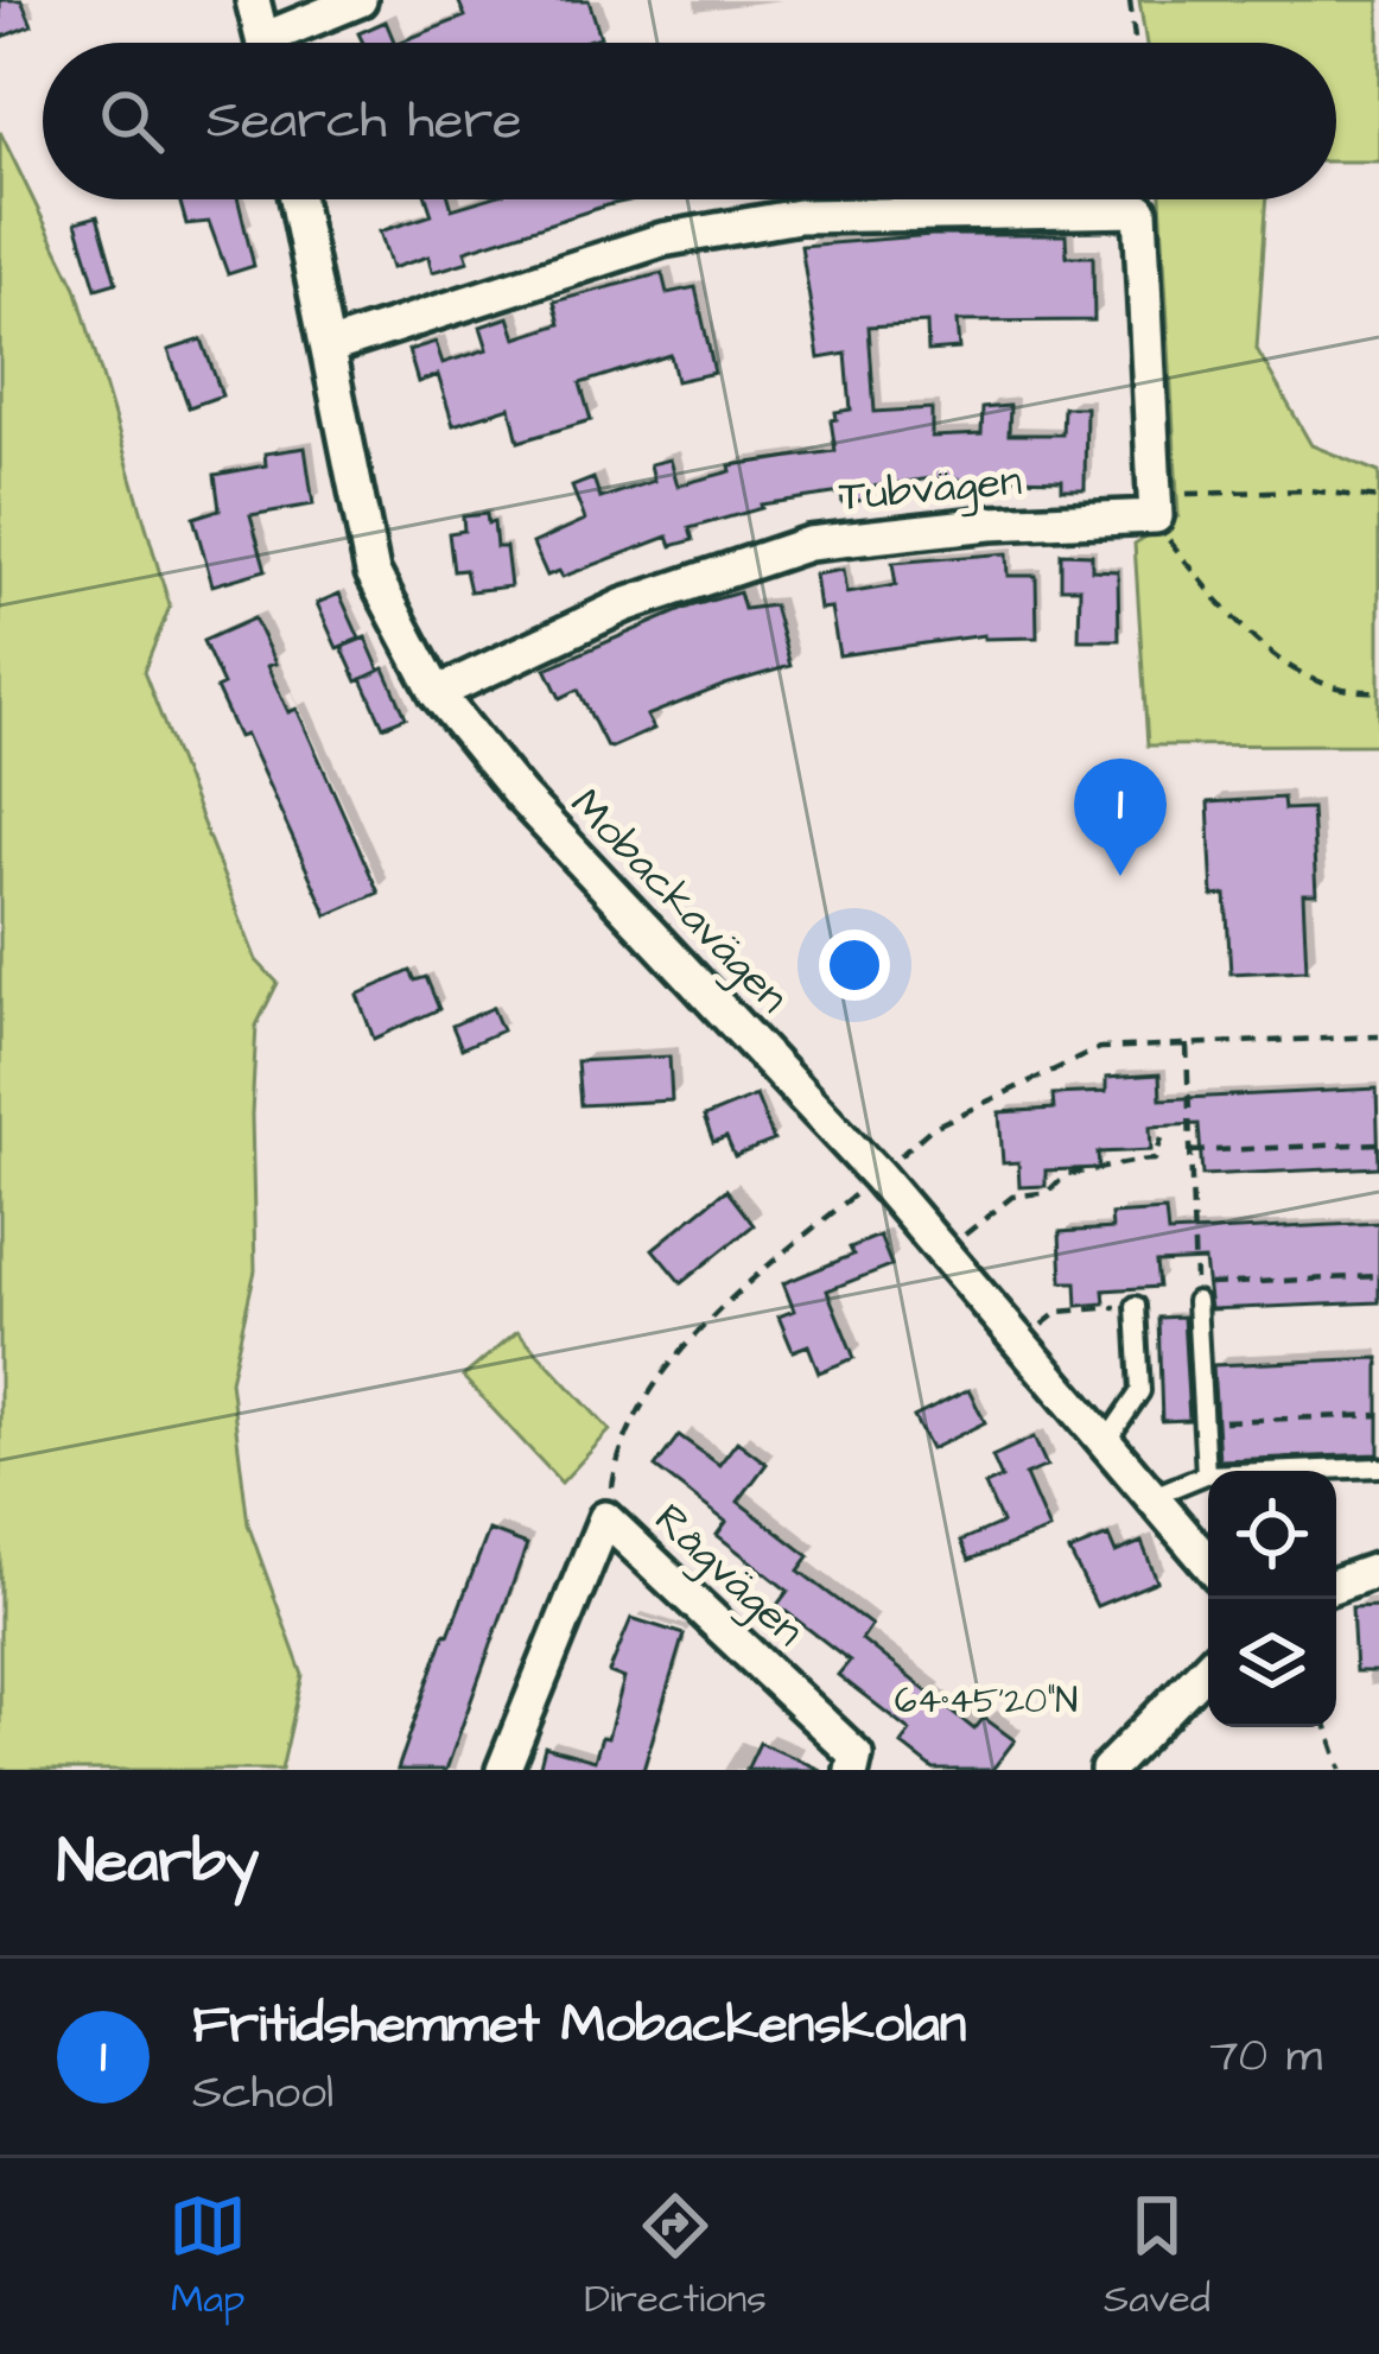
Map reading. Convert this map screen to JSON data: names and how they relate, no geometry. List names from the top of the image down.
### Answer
{
  "streets": {
    "street": ["Tubvägen", "Mobackavägen", "Rågvägen"]
  },
  "crossings": [
    ["Tubvägen", "Mobackavägen"]
  ],
  "page": {
    "search": "Search here",
    "pins": "1",
    "heading": "Nearby",
    "list": [
      {
        "mark": "1",
        "name": "Fritidshemmet Mobackenskolan",
        "note": "School",
        "value": "70 m"
      }
    ],
    "nav": ["Map", "Directions", "Saved"]
  },
  "coordinates": ["64°45'20\"N"]
}
